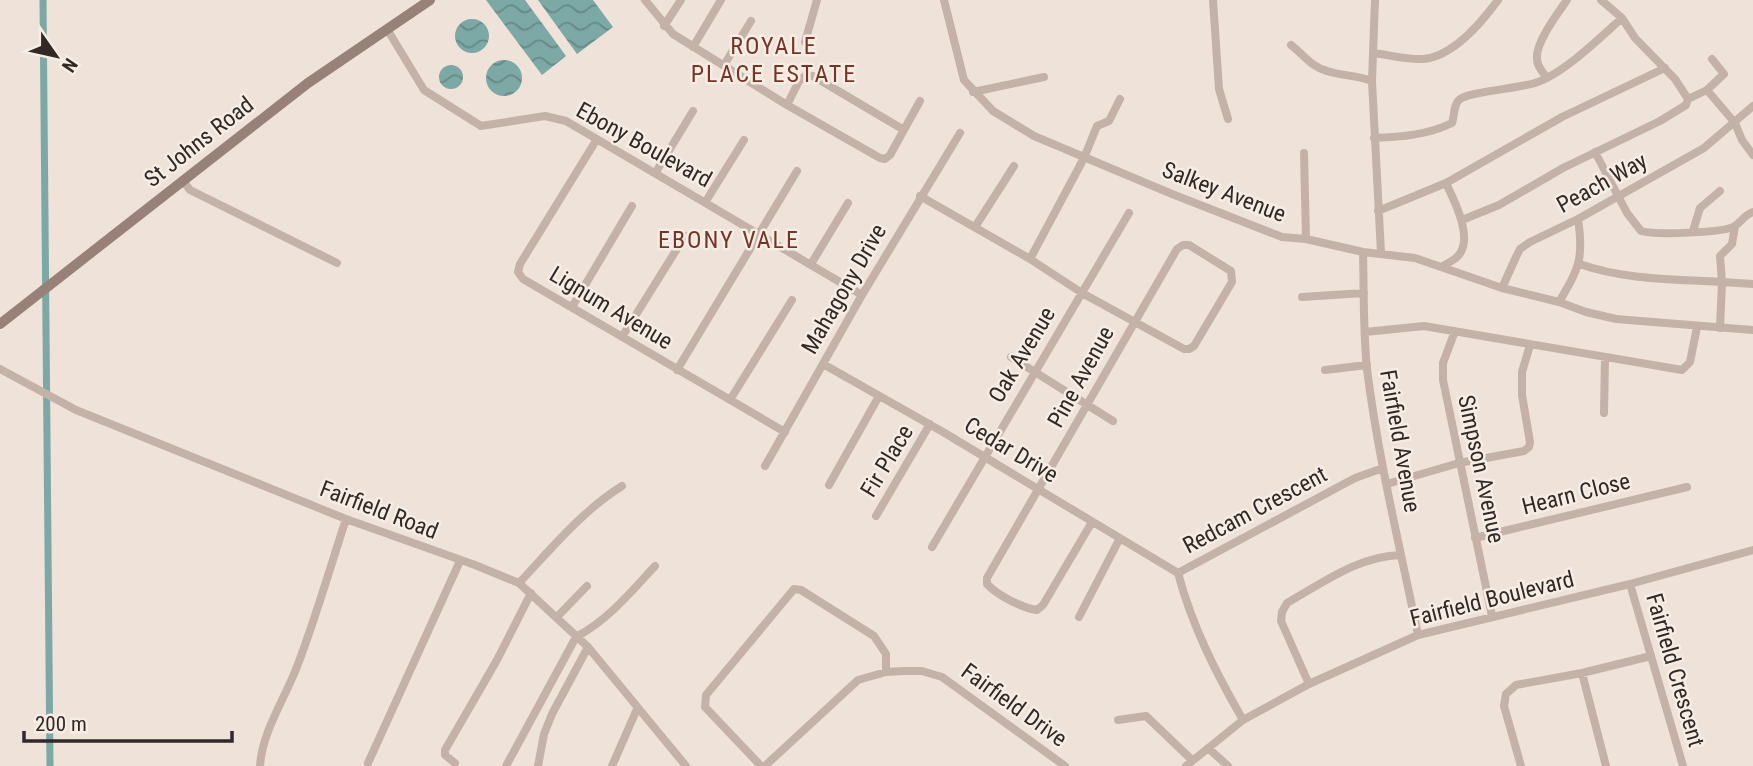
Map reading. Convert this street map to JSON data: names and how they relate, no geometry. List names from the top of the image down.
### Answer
{
  "streets": {
    "main road": ["St Johns Road"],
    "street": [
      "Ebony Boulevard",
      "Peach Way",
      "Salkey Avenue",
      "Mahagony Drive",
      "Lignum Avenue",
      "Oak Avenue",
      "Pine Avenue",
      "Fairfield Avenue",
      "Cedar Drive",
      "Fir Place",
      "Simpson Avenue",
      "Hearn Close",
      "Fairfield Road",
      "Redcam Crescent",
      "Fairfield Boulevard",
      "Fairfield Crescent",
      "Fairfield Drive"
    ]
  },
  "crossings": [
    ["St Johns Road", "Ebony Boulevard"],
    ["Ebony Boulevard", "Mahagony Drive"],
    ["Ebony Boulevard", "Lignum Avenue"],
    ["Peach Way", "Salkey Avenue"],
    ["Salkey Avenue", "Fairfield Avenue"],
    ["Mahagony Drive", "Lignum Avenue"],
    ["Mahagony Drive", "Cedar Drive"],
    ["Oak Avenue", "Cedar Drive"],
    ["Pine Avenue", "Cedar Drive"],
    ["Fairfield Avenue", "Redcam Crescent"],
    ["Fairfield Avenue", "Fairfield Boulevard"],
    ["Cedar Drive", "Fir Place"],
    ["Cedar Drive", "Redcam Crescent"],
    ["Simpson Avenue", "Hearn Close"],
    ["Simpson Avenue", "Fairfield Boulevard"],
    ["Redcam Crescent", "Fairfield Boulevard"],
    ["Fairfield Boulevard", "Fairfield Crescent"]
  ],
  "districts": ["ROYALE PLACE ESTATE", "EBONY VALE"],
  "scale_bar": "200 m",
  "north": "bottom right"
}
